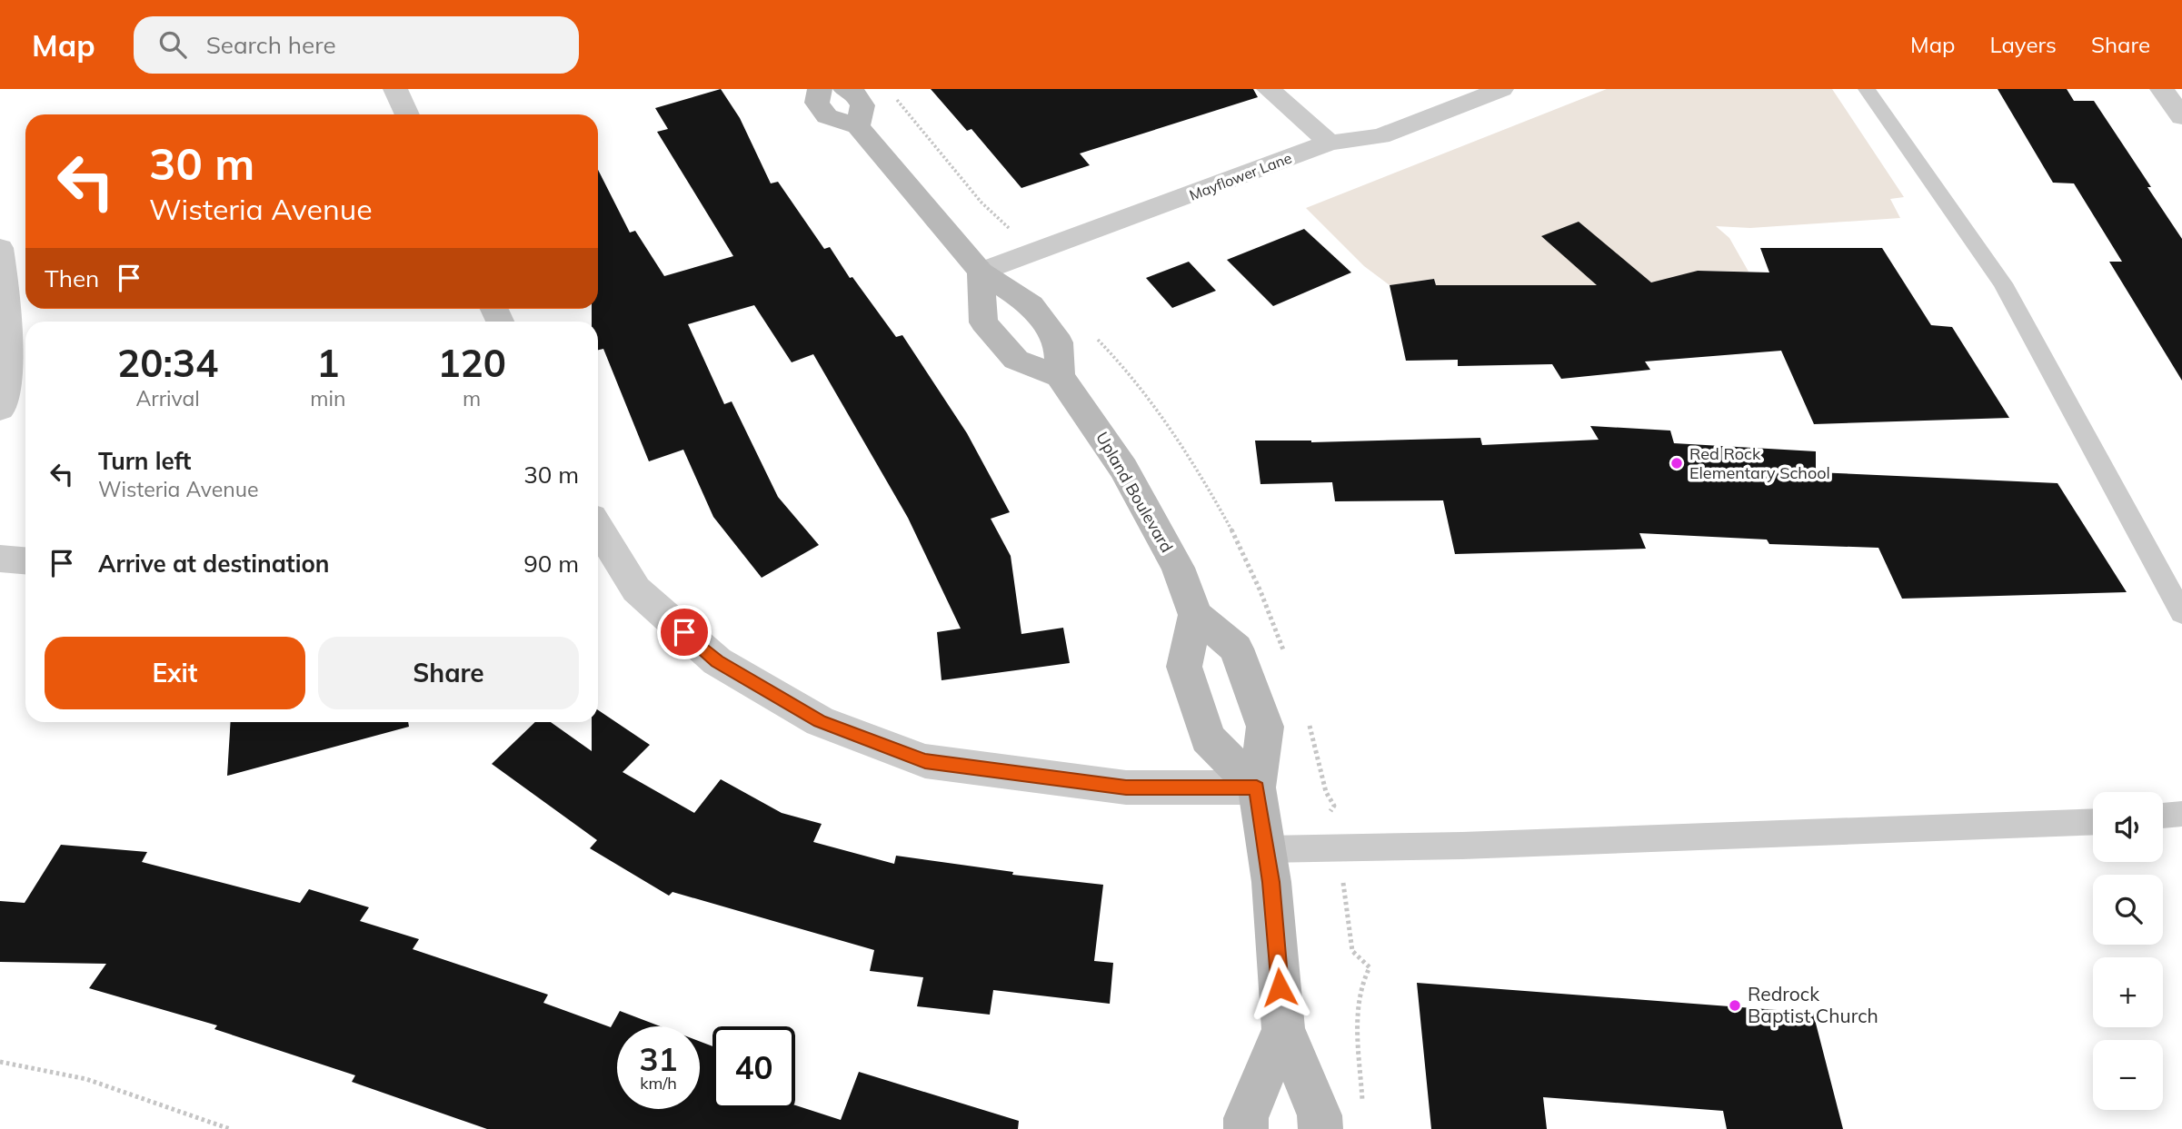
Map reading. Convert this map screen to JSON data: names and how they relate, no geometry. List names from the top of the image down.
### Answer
{
  "streets": {
    "street": ["Mayflower Lane", "Upland Boulevard"]
  },
  "places": ["Red Rock Elementary School", "Redrock Baptist Church"],
  "page": {
    "header": "Map",
    "search": "Search here",
    "nav": ["Map", "Layers", "Share"],
    "turn": ["30 m", "Wisteria Avenue"],
    "then": "Then",
    "eta": [
      "20:34",
      "Arrival",
      "1",
      "min",
      "120",
      "m"
    ],
    "list": [
      {
        "name": "Turn left",
        "note": "Wisteria Avenue",
        "value": "30 m"
      },
      {
        "name": "Arrive at destination",
        "value": "90 m"
      }
    ],
    "buttons": ["Exit", "Share"],
    "map_buttons": ["+", "−"],
    "speed": "31 km/h",
    "limit": "40"
  }
}
